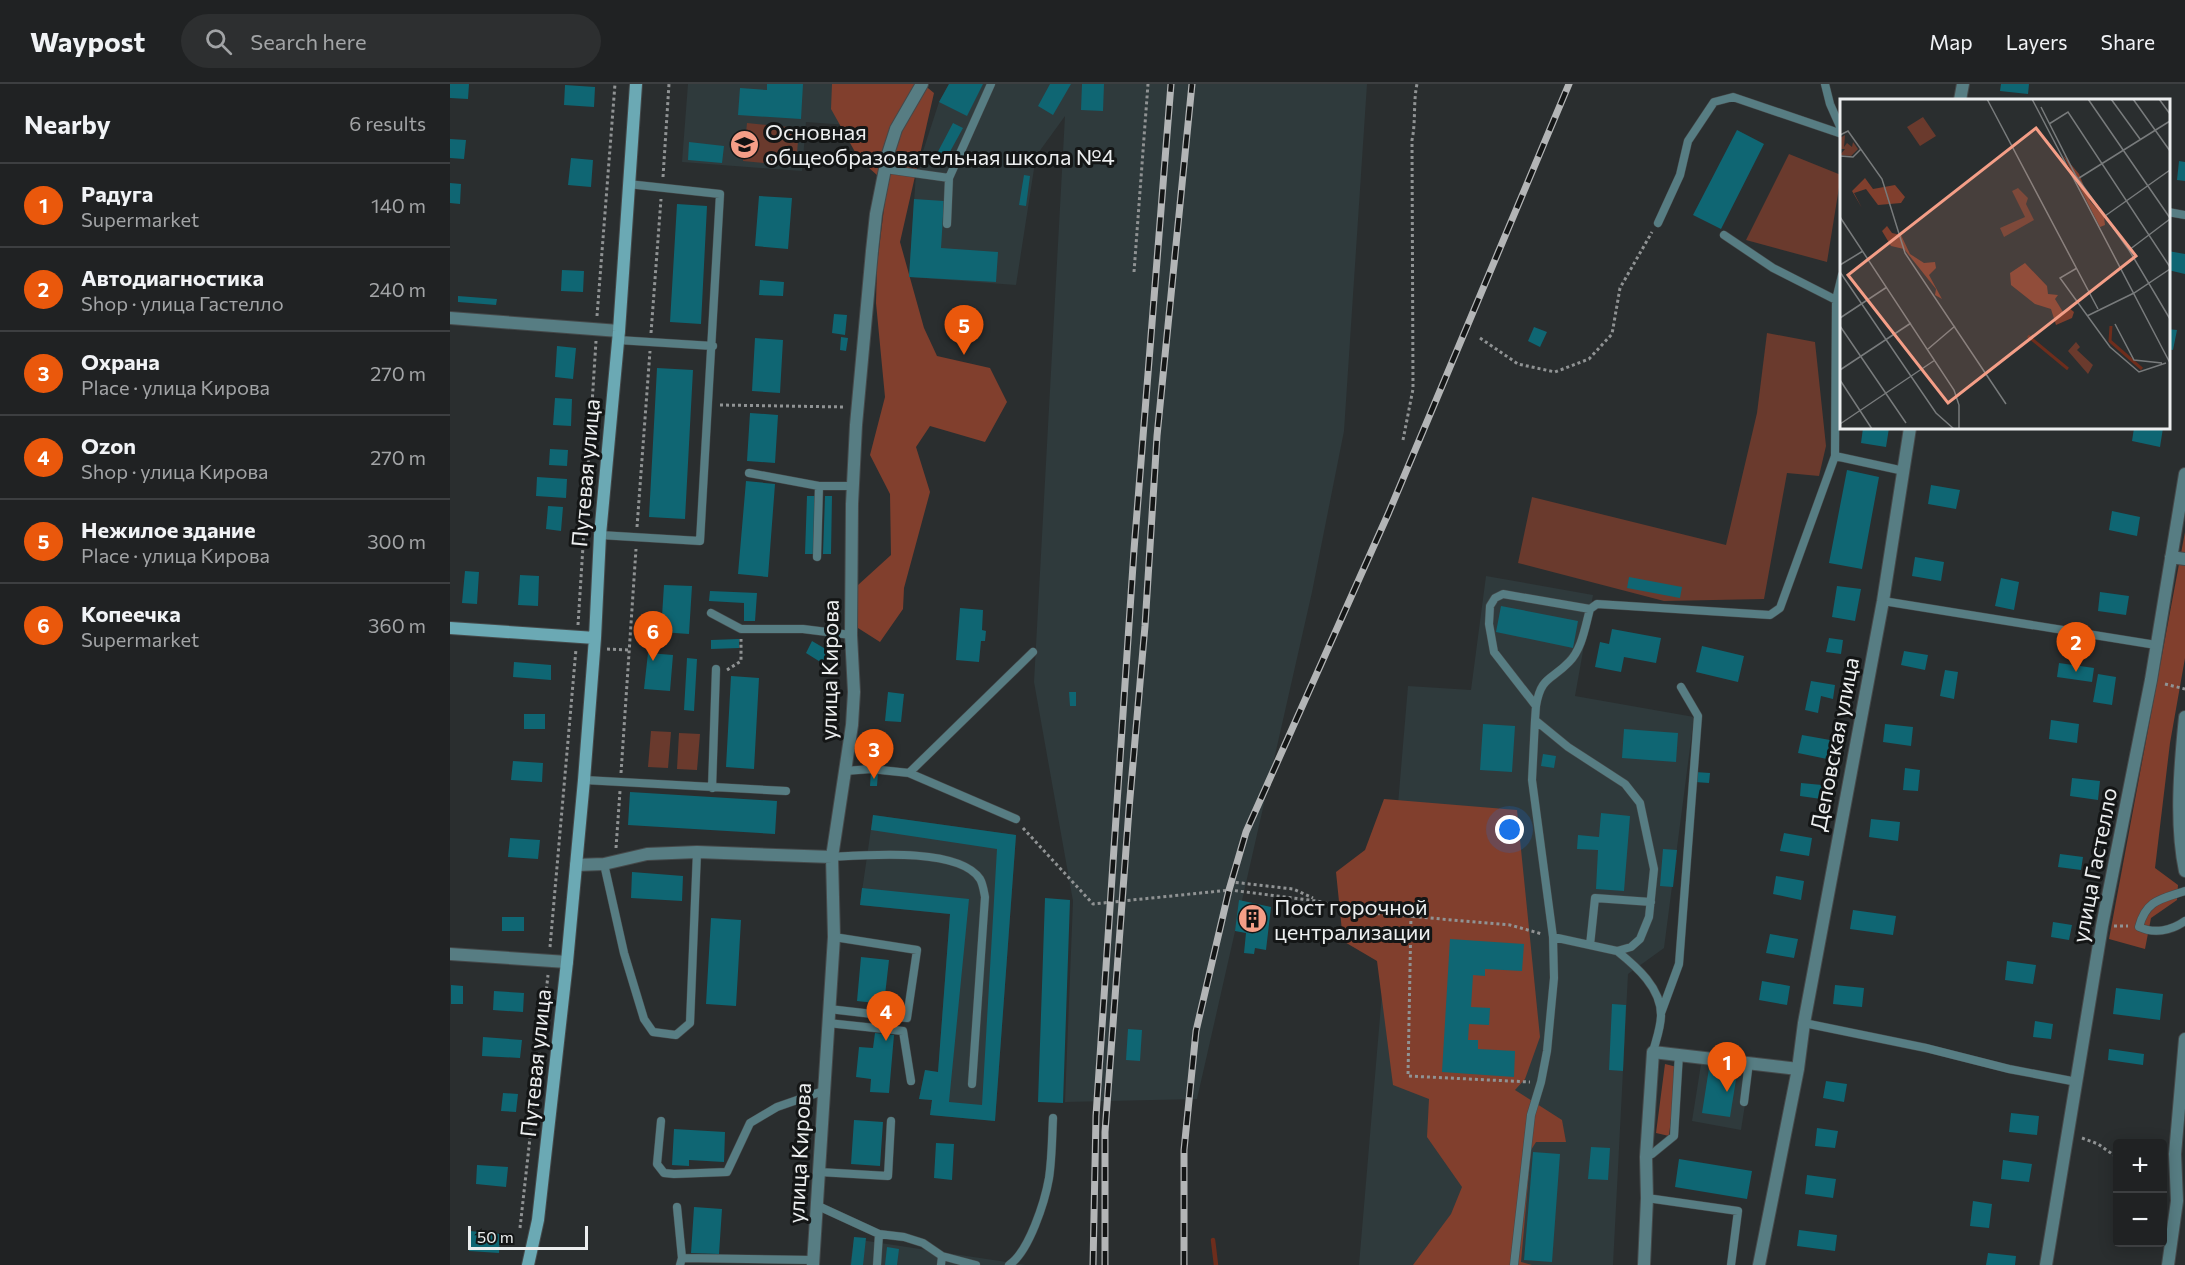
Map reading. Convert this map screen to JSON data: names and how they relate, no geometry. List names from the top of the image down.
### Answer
{
  "streets": {
    "street": [
      "Путевая улица",
      "улица Кирова",
      "Деповская улица",
      "улица Гастелло"
    ]
  },
  "places": {
    "school or university": ["Основная общеобразовательная школа №4"],
    "building": ["Пост горочной централизации"]
  },
  "scale_bar": "50 m",
  "page": {
    "header": "Waypost",
    "search": "Search here",
    "nav": ["Map", "Layers", "Share"],
    "heading": ["Nearby", "6 results"],
    "list": [
      {
        "mark": "1",
        "name": "Радуга",
        "note": "Supermarket",
        "value": "140 m"
      },
      {
        "mark": "2",
        "name": "Автодиагностика",
        "note": "Shop · улица Гастелло",
        "value": "240 m"
      },
      {
        "mark": "3",
        "name": "Охрана",
        "note": "Place · улица Кирова",
        "value": "270 m"
      },
      {
        "mark": "4",
        "name": "Ozon",
        "note": "Shop · улица Кирова",
        "value": "270 m"
      },
      {
        "mark": "5",
        "name": "Нежилое здание",
        "note": "Place · улица Кирова",
        "value": "300 m"
      },
      {
        "mark": "6",
        "name": "Копеечка",
        "note": "Supermarket",
        "value": "360 m"
      }
    ],
    "pins": [
      "5",
      "6",
      "2",
      "3",
      "4",
      "1"
    ],
    "map_buttons": ["+", "−"],
    "scale": "50 m"
  }
}
